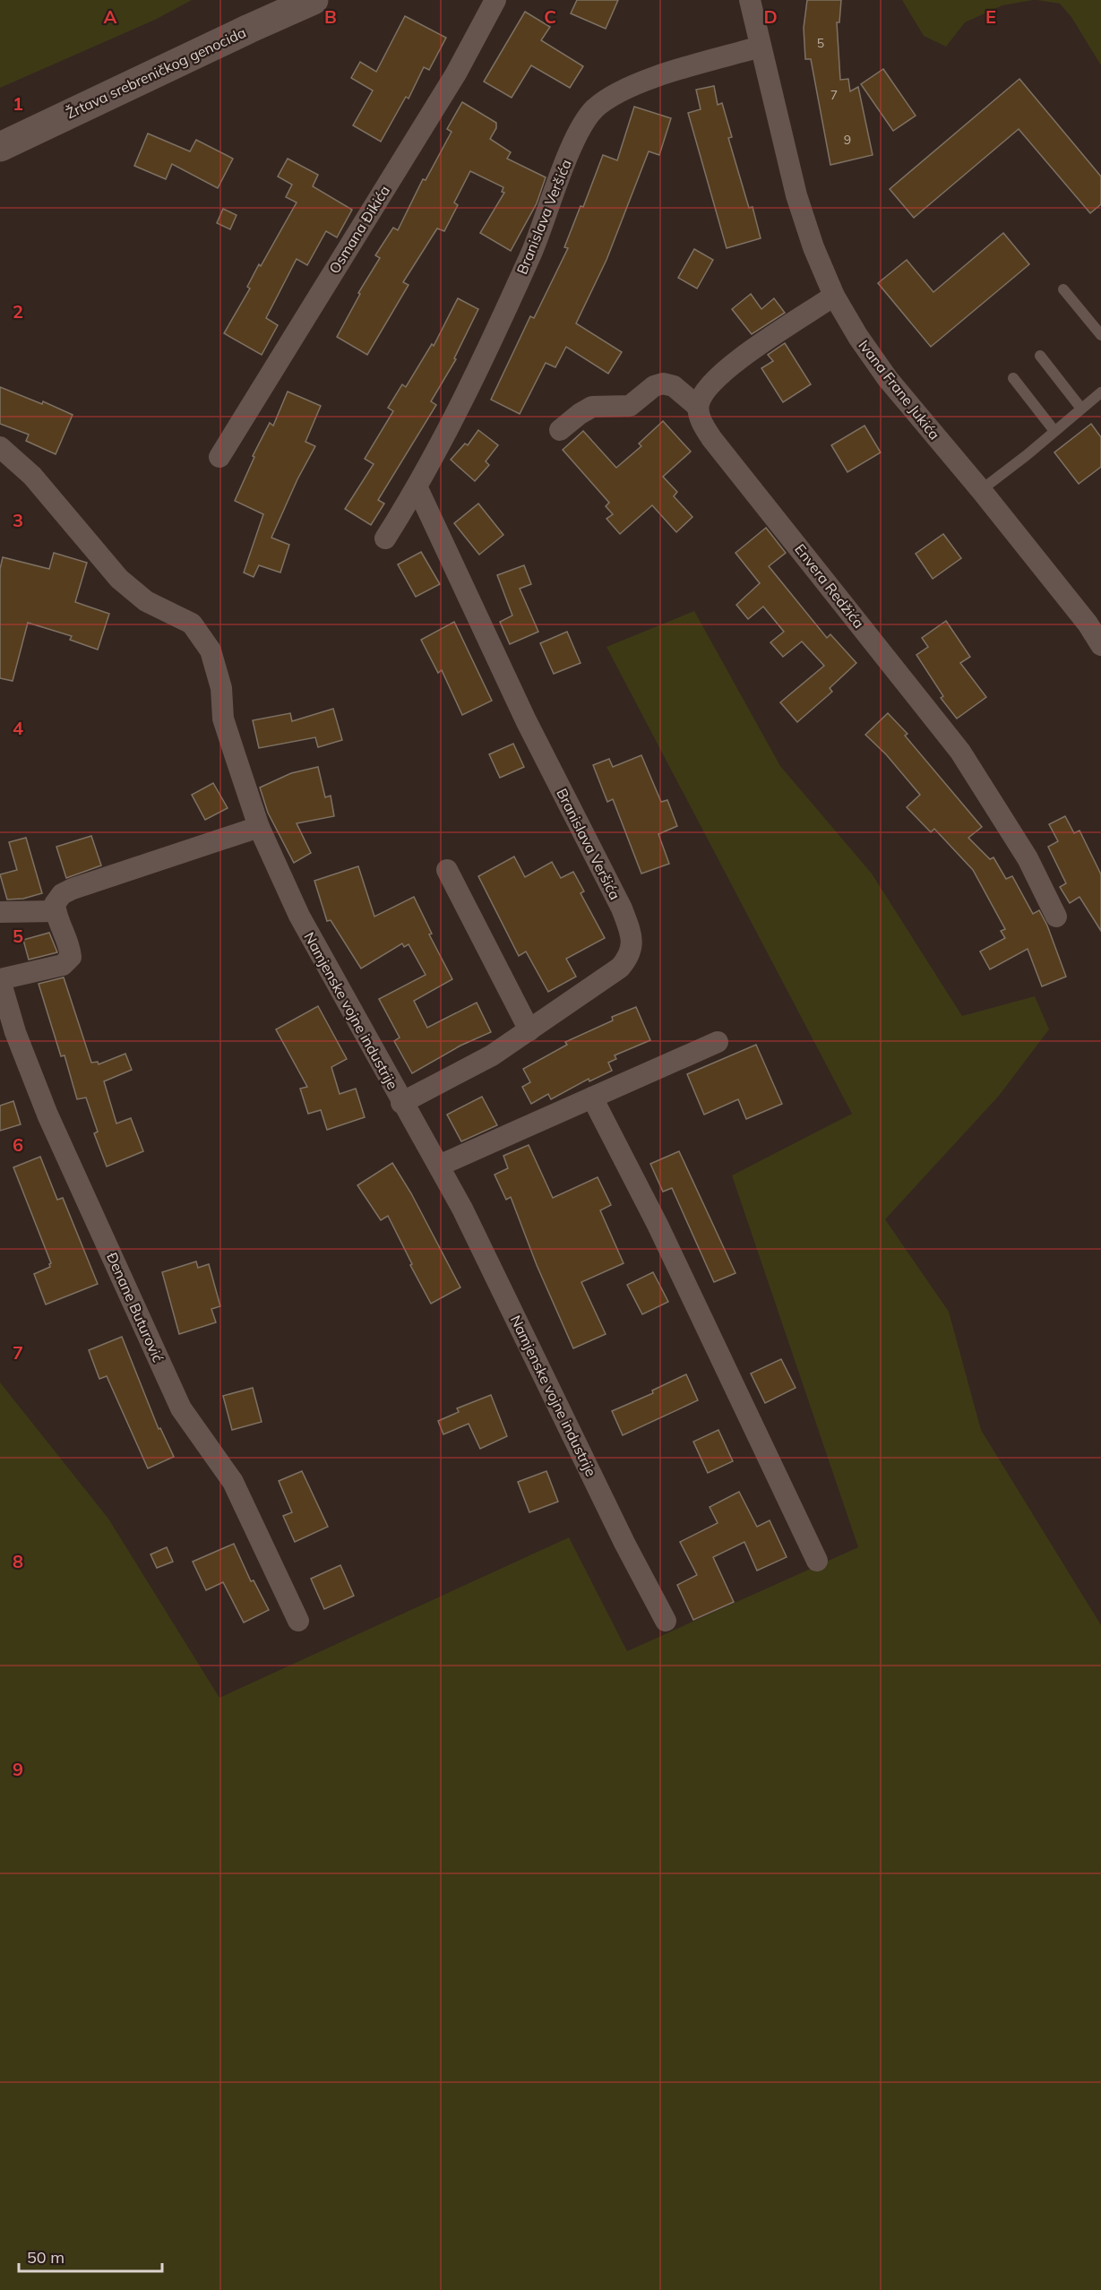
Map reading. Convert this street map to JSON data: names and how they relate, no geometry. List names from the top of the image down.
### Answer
{
  "streets": {
    "street": [
      "Žrtava srebreničkog genocida",
      "Branislava Veršića",
      "Osmana Đikića",
      "Ivana Frane Jukića",
      "Envera Redžića",
      "Namjenske vojne industrije",
      "Đenane Buturović"
    ]
  },
  "crossings": [
    ["Branislava Veršića", "Ivana Frane Jukića"],
    ["Branislava Veršića", "Namjenske vojne industrije"]
  ],
  "house_numbers": ["5", "7", "9"],
  "scale_bar": "50 m",
  "grid": {
    "columns": [
      "A",
      "B",
      "C",
      "D",
      "E"
    ],
    "rows": [
      "1",
      "2",
      "3",
      "4",
      "5",
      "6",
      "7",
      "8",
      "9"
    ]
  }
}
